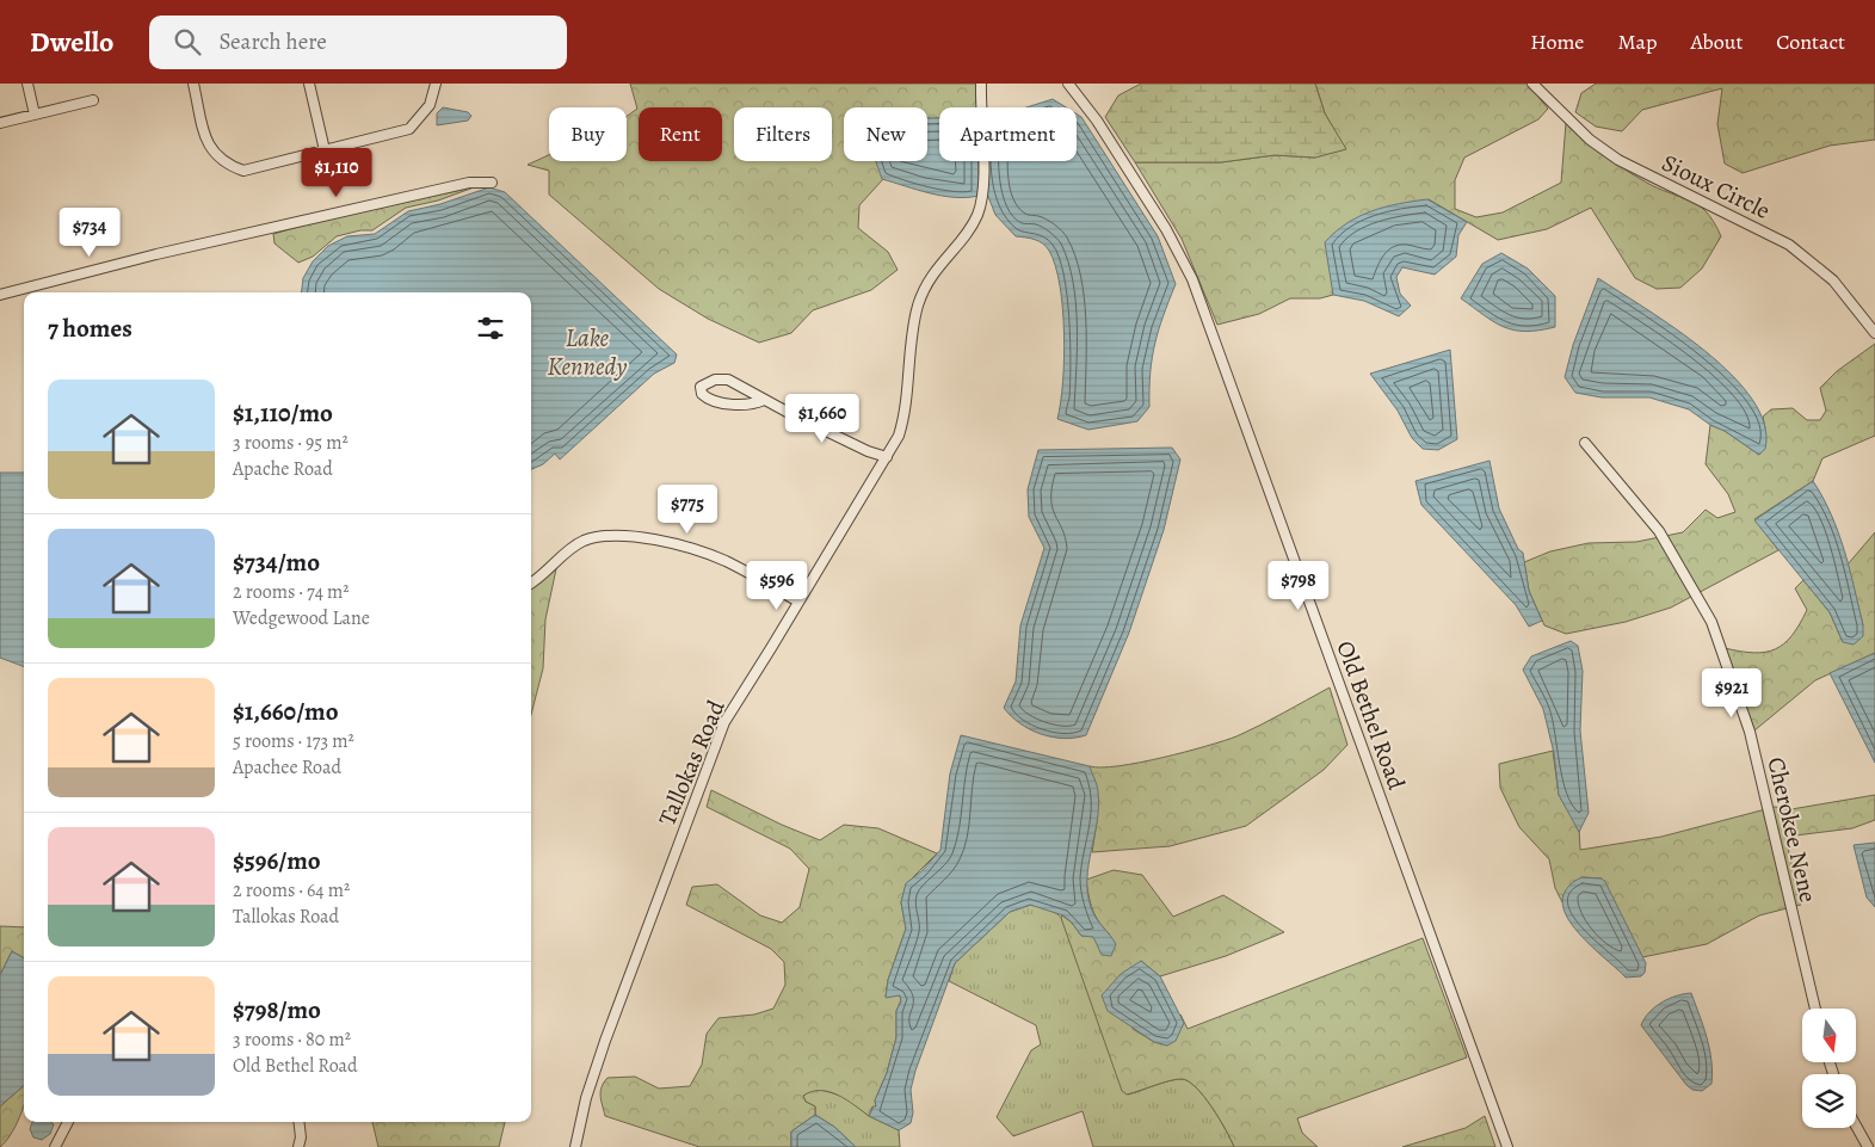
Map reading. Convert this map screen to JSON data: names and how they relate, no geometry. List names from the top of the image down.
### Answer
{
  "streets": {
    "street": [
      "Sioux Circle",
      "Old Bethel Road",
      "Tallokas Road",
      "Cherokee Nene"
    ]
  },
  "water": ["Lake Kennedy"],
  "north": "bottom",
  "page": {
    "header": "Dwello",
    "search": "Search here",
    "nav": [
      "Home",
      "Map",
      "About",
      "Contact"
    ],
    "chip": [
      "Buy",
      "Rent",
      "Filters",
      "New",
      "Apartment"
    ],
    "price": [
      "$1,110",
      "$734",
      "$1,660",
      "$775",
      "$596",
      "$798",
      "$921"
    ],
    "heading": "7 homes",
    "list": [
      {
        "name": "$1,110/mo",
        "note": "3 rooms · 95 m² · Apache Road"
      },
      {
        "name": "$734/mo",
        "note": "2 rooms · 74 m² · Wedgewood Lane"
      },
      {
        "name": "$1,660/mo",
        "note": "5 rooms · 173 m² · Apachee Road"
      },
      {
        "name": "$596/mo",
        "note": "2 rooms · 64 m² · Tallokas Road"
      },
      {
        "name": "$798/mo",
        "note": "3 rooms · 80 m² · Old Bethel Road"
      }
    ]
  }
}
